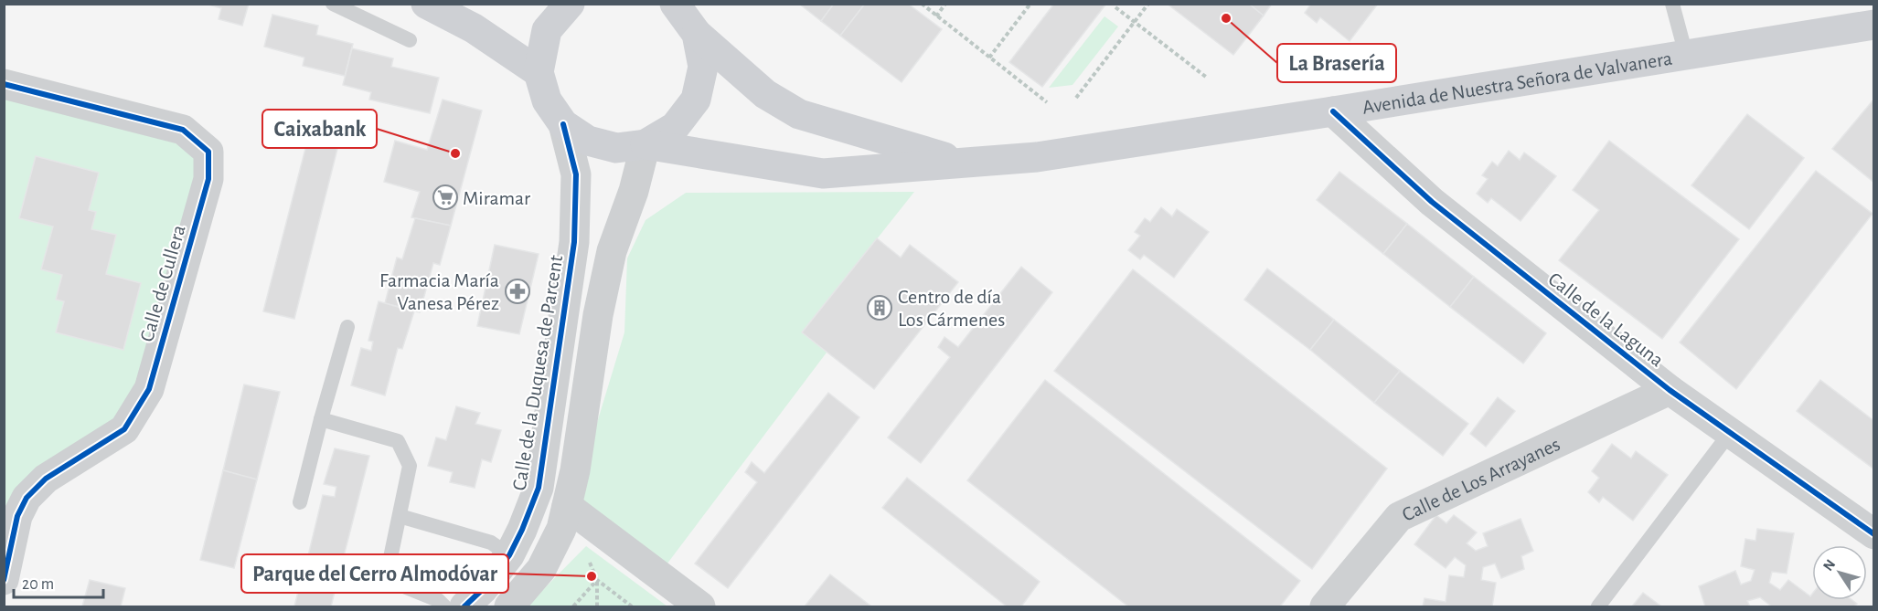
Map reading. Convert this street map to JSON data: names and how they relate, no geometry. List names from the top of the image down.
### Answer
{
  "streets": {
    "main road": ["Avenida de Nuestra Señora de Valvanera"],
    "street": [
      "Calle de Cullera",
      "Calle de la Laguna",
      "Calle de la Duquesa de Parcent",
      "Calle de Los Arrayanes"
    ]
  },
  "crossings": [
    ["Avenida de Nuestra Señora de Valvanera", "Calle de la Laguna"],
    ["Calle de la Laguna", "Calle de Los Arrayanes"]
  ],
  "places": {
    "other": ["La Brasería", "Caixabank", "Parque del Cerro Almodóvar"],
    "supermarket": ["Miramar"],
    "pharmacy": ["Farmacia María Vanesa Pérez"],
    "building": ["Centro de día Los Cármenes"]
  },
  "scale_bar": "20 m",
  "north": "top left"
}
